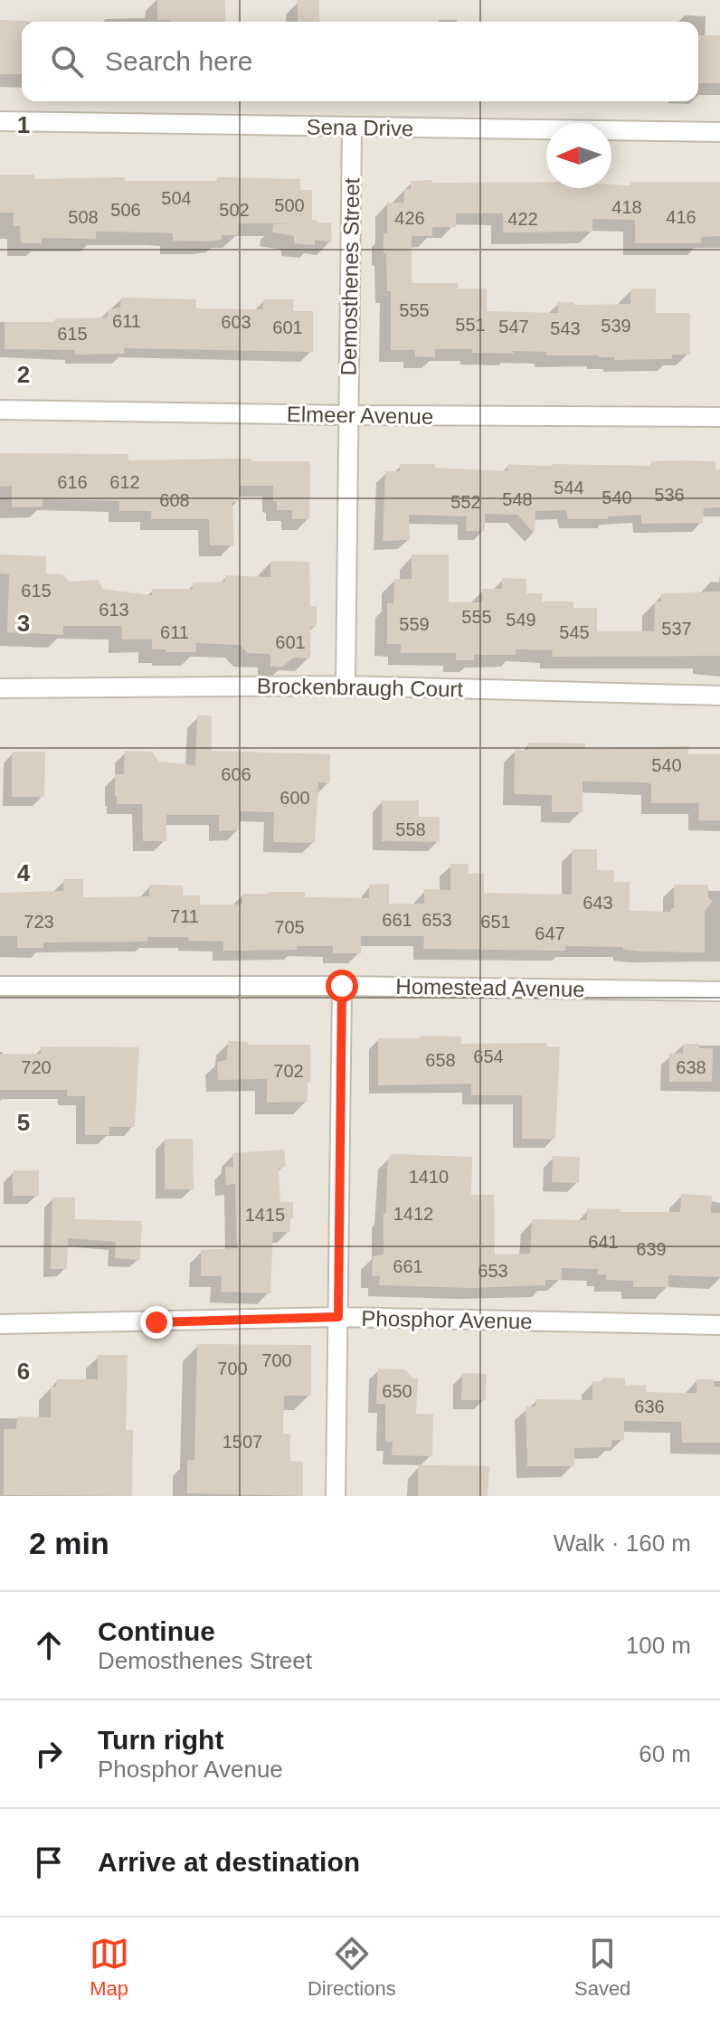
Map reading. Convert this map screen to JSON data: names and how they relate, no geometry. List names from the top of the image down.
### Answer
{
  "streets": {
    "street": [
      "Sena Drive",
      "Demosthenes Street",
      "Elmeer Avenue",
      "Brockenbraugh Court",
      "Homestead Avenue",
      "Phosphor Avenue"
    ]
  },
  "crossings": [
    ["Sena Drive", "Demosthenes Street"],
    ["Demosthenes Street", "Elmeer Avenue"],
    ["Demosthenes Street", "Brockenbraugh Court"]
  ],
  "house_numbers": [
    "504",
    "500",
    "418",
    "506",
    "502",
    "508",
    "416",
    "426",
    "422",
    "555",
    "611",
    "603",
    "551",
    "539",
    "547",
    "601",
    "543",
    "615",
    "616",
    "612",
    "544",
    "536",
    "540",
    "548",
    "608",
    "552",
    "615",
    "613",
    "555",
    "549",
    "559",
    "537",
    "611",
    "545",
    "601",
    "540",
    "606",
    "600",
    "558",
    "643",
    "711",
    "661",
    "653",
    "723",
    "651",
    "705",
    "647",
    "654",
    "658",
    "720",
    "638",
    "702",
    "1410",
    "1412",
    "1415",
    "641",
    "639",
    "661",
    "653",
    "700",
    "700",
    "650",
    "636",
    "1507"
  ],
  "north": "left",
  "page": {
    "search": "Search here",
    "heading": ["2 min", "Walk · 160 m"],
    "list": [
      ["Continue", "Demosthenes Street", "100 m"],
      ["Turn right", "Phosphor Avenue", "60 m"],
      "Arrive at destination"
    ],
    "nav": ["Map", "Directions", "Saved"]
  },
  "grid": {
    "rows": [
      "1",
      "2",
      "3",
      "4",
      "5",
      "6"
    ]
  }
}
